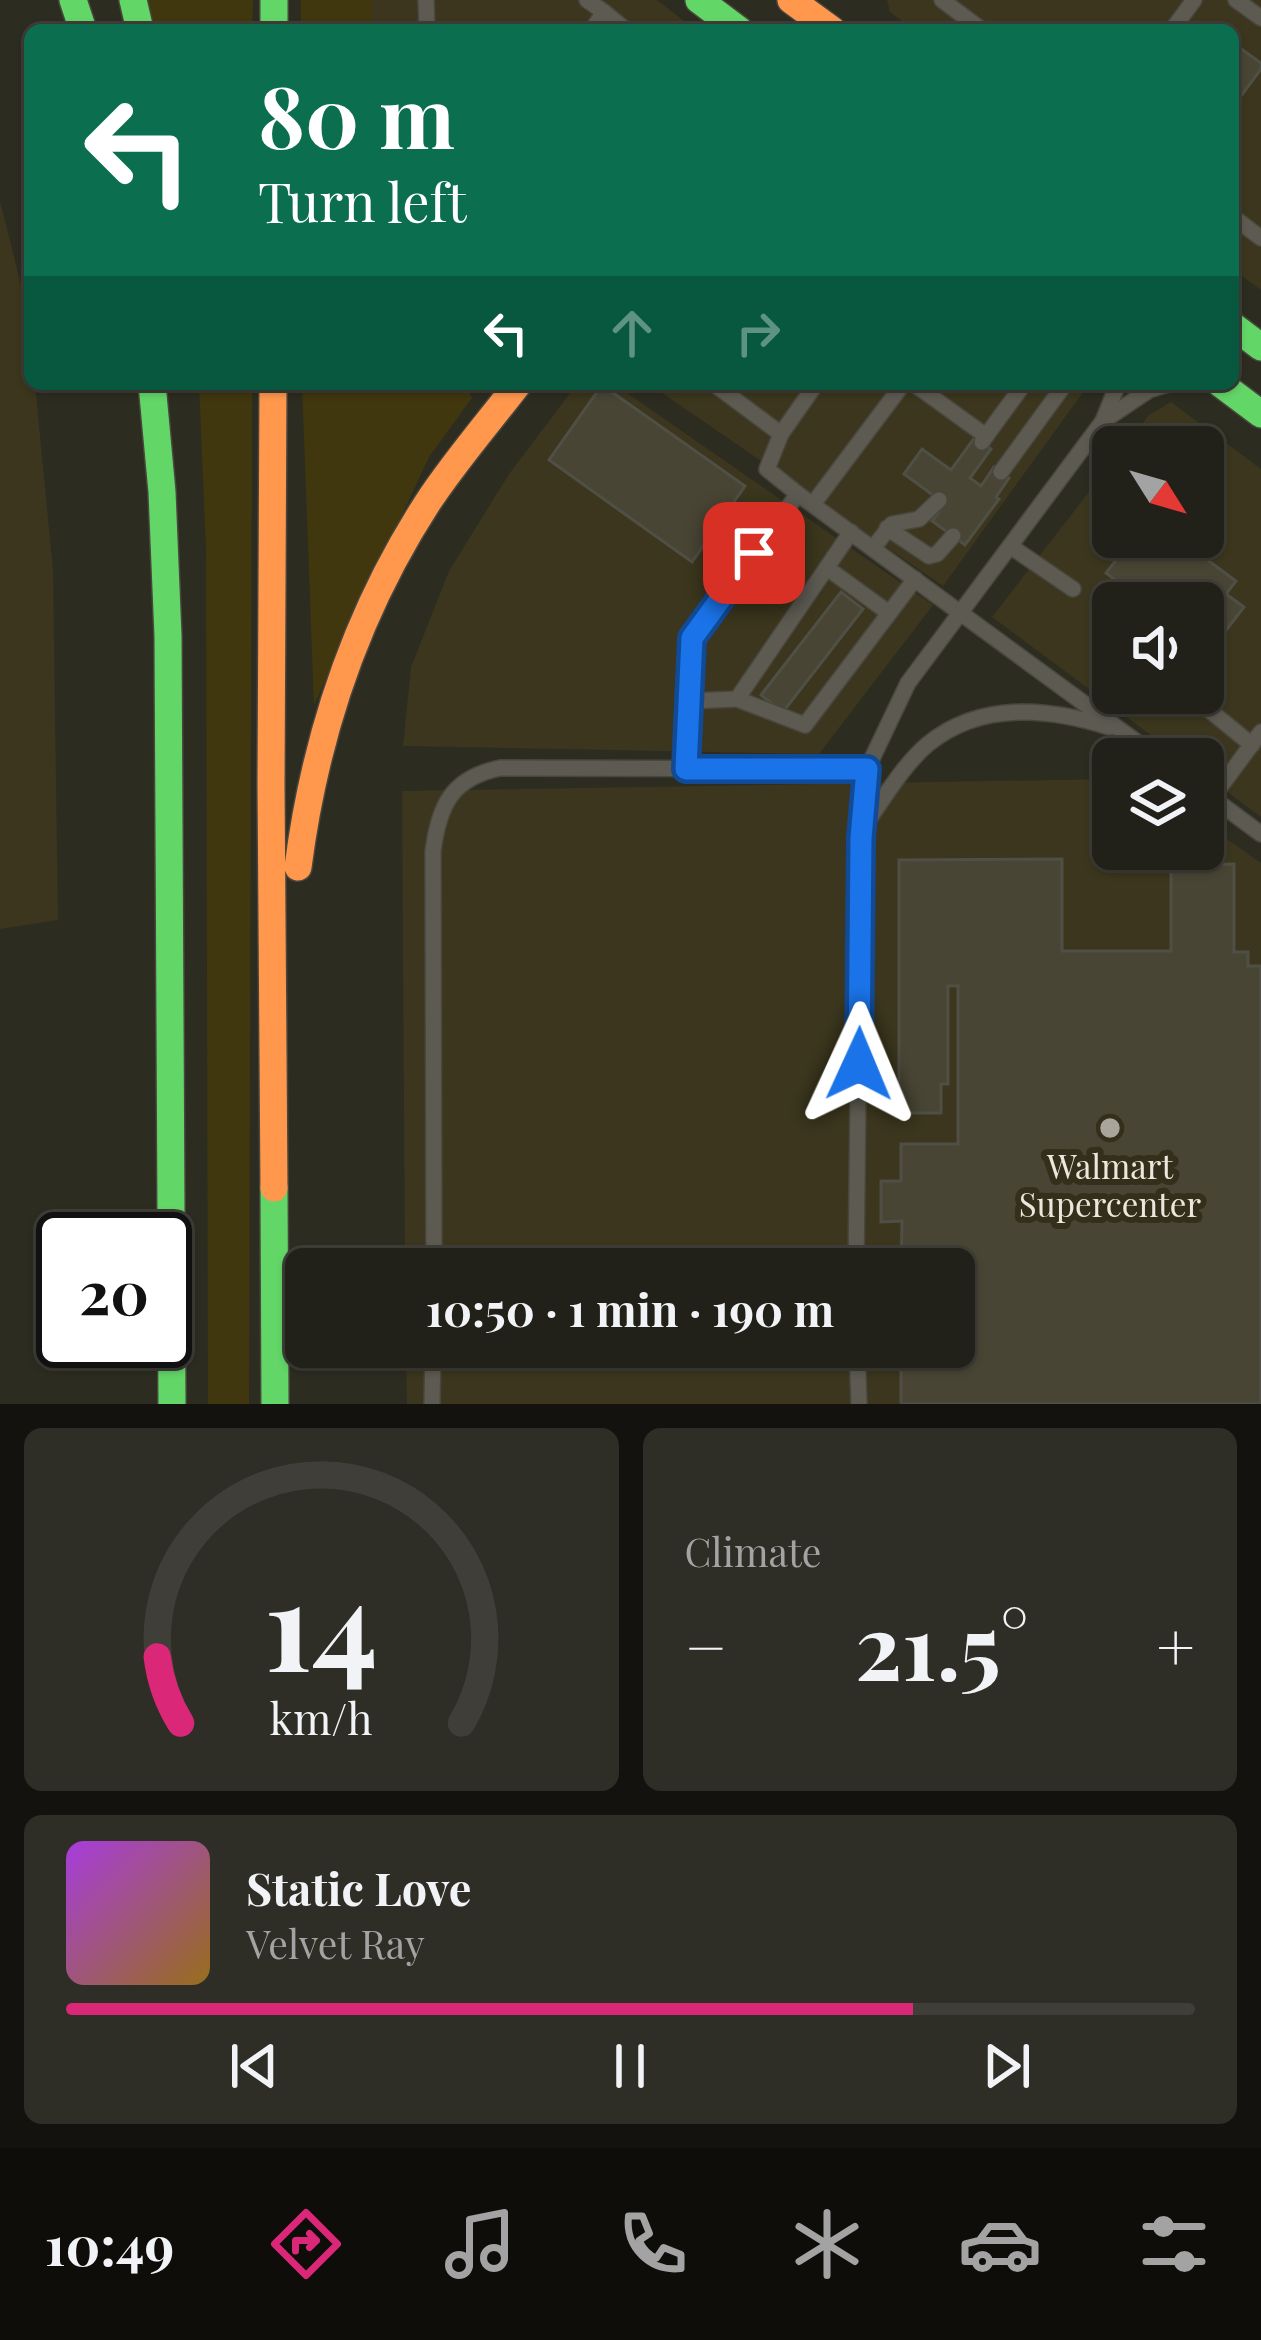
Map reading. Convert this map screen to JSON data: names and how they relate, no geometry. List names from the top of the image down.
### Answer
{
  "places": ["Walmart Supercenter"],
  "north": "bottom right",
  "page": {
    "turn": ["80 m", "Turn left"],
    "limit": "20",
    "trip": "10:50 · 1 min · 190 m",
    "tile": "Climate",
    "heat": ["−", "21.5°", "+"],
    "song": ["Static Love", "Velvet Ray"],
    "tabs": "10:49",
    "gauge": ["14", "km/h"]
  }
}
